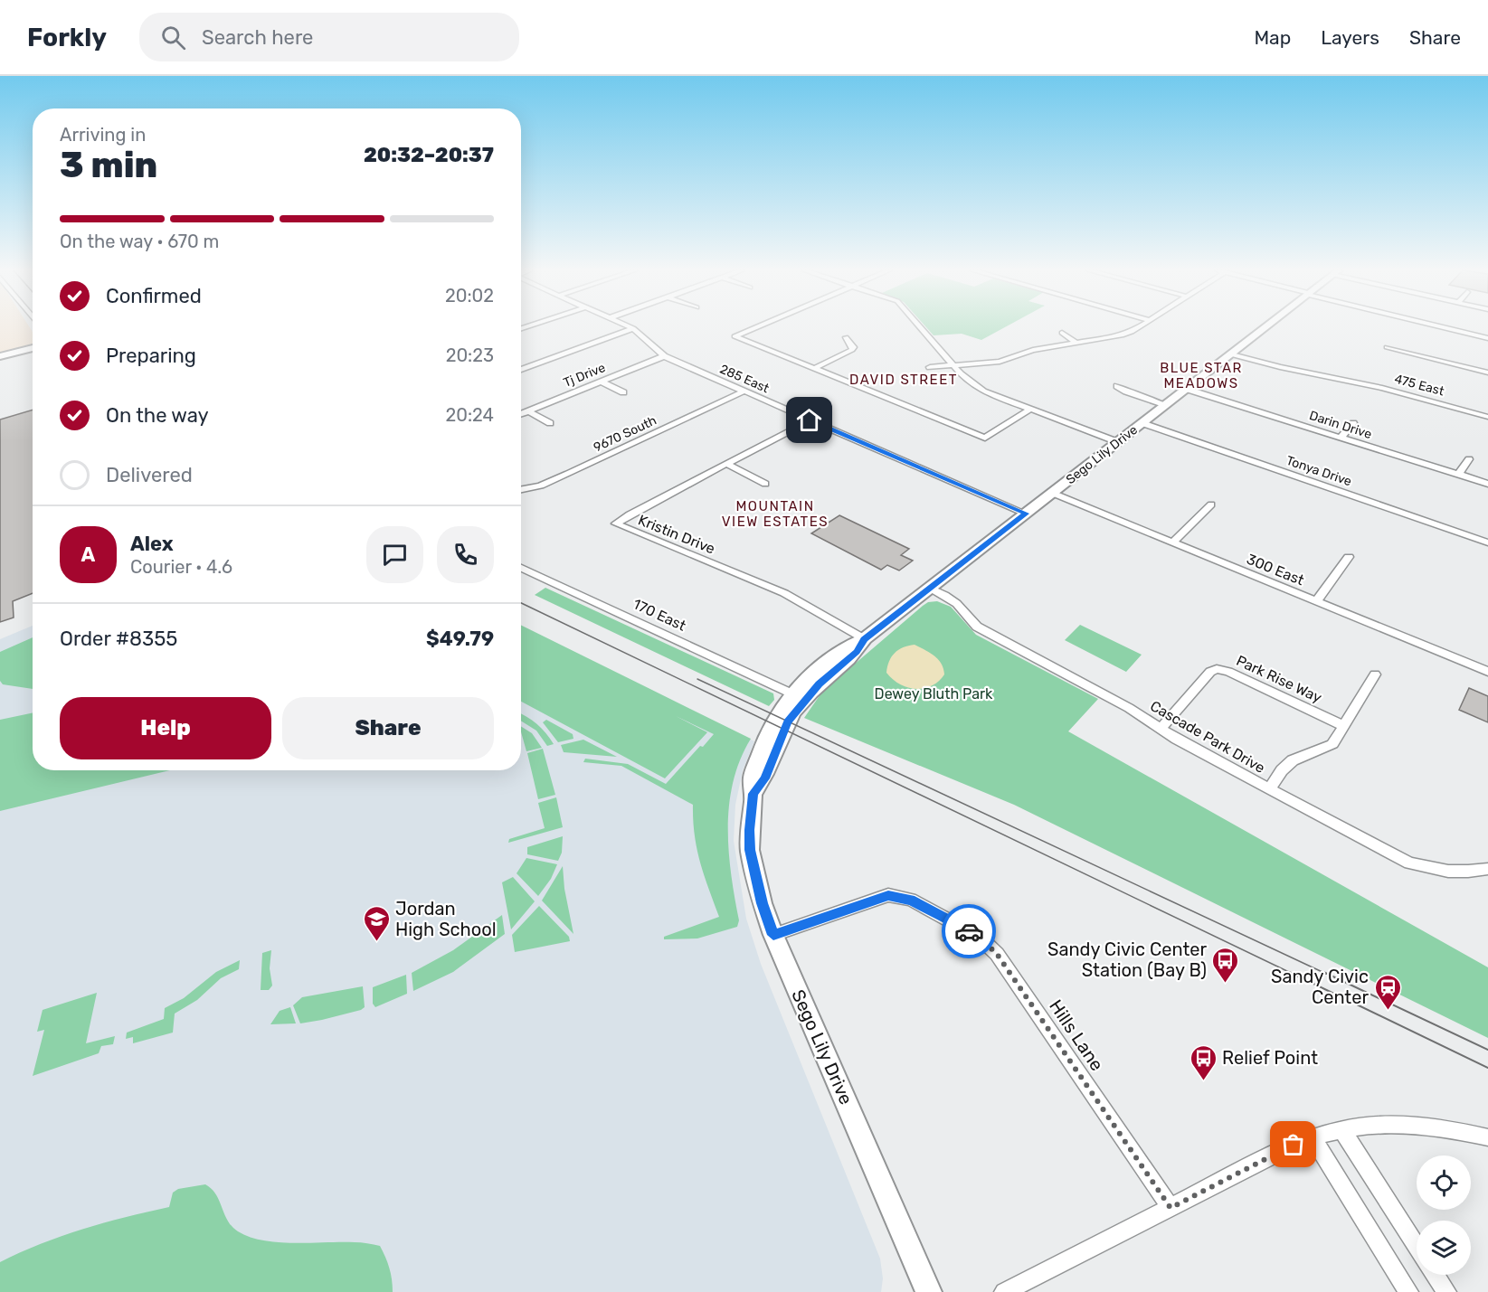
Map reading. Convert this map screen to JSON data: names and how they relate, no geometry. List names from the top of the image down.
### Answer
{
  "streets": {
    "main road": ["Sego Lily Drive"],
    "street": [
      "Tj Drive",
      "285 East",
      "475 East",
      "Darin Drive",
      "9670 South",
      "Tonya Drive",
      "Kristin Drive",
      "300 East",
      "170 East",
      "Park Rise Way",
      "Cascade Park Drive",
      "Hills Lane"
    ]
  },
  "crossings": [
    ["Tj Drive", "285 East"],
    ["285 East", "9670 South"],
    ["285 East", "Sego Lily Drive"],
    ["285 East", "Kristin Drive"],
    ["475 East", "Sego Lily Drive"],
    ["Darin Drive", "Sego Lily Drive"],
    ["Sego Lily Drive", "Tonya Drive"],
    ["Sego Lily Drive", "Kristin Drive"],
    ["Sego Lily Drive", "300 East"],
    ["Sego Lily Drive", "170 East"],
    ["Sego Lily Drive", "Cascade Park Drive"],
    ["Sego Lily Drive", "Hills Lane"],
    ["Park Rise Way", "Cascade Park Drive"]
  ],
  "districts": ["BLUE STAR MEADOWS", "DAVID STREET", "MOUNTAIN VIEW ESTATES"],
  "parks": ["Dewey Bluth Park"],
  "places": {
    "school or university": ["Jordan High School"],
    "bus stop": ["Sandy Civic Center Station (Bay B)", "Relief Point"],
    "station": ["Sandy Civic Center"]
  },
  "page": {
    "header": "Forkly",
    "search": "Search here",
    "nav": ["Map", "Layers", "Share"],
    "heading": ["3 min", "Arriving in", "20:32–20:37"],
    "panel": [
      "Alex",
      "Courier · 4.6",
      "Order #8355",
      "$49.79"
    ],
    "bar": "On the way · 670 m",
    "list": [
      ["Confirmed", "20:02"],
      ["Preparing", "20:23"],
      ["On the way", "20:24"],
      "Delivered"
    ],
    "round": "A",
    "buttons": ["Help", "Share"]
  }
}
